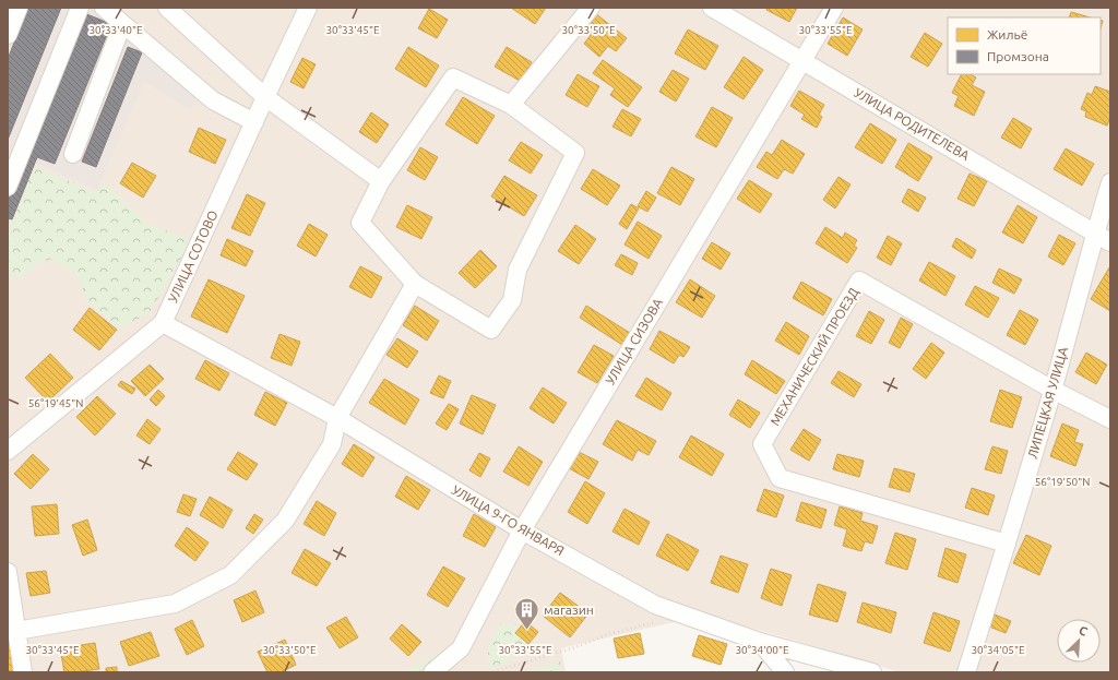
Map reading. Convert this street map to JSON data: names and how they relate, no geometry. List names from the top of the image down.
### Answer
{
  "streets": {
    "street": [
      "УЛИЦА РОДИТЕЛЕВА",
      "УЛИЦА СОТОВО",
      "УЛИЦА СИЗОВА",
      "МЕХАНИЧЕСКИЙ ПРОЕЗД",
      "ЛИПЕЦКАЯ УЛИЦА",
      "УЛИЦА 9-ГО ЯНВАРЯ"
    ]
  },
  "crossings": [
    ["УЛИЦА РОДИТЕЛЕВА", "УЛИЦА СИЗОВА"],
    ["УЛИЦА РОДИТЕЛЕВА", "ЛИПЕЦКАЯ УЛИЦА"],
    ["УЛИЦА СОТОВО", "УЛИЦА 9-ГО ЯНВАРЯ"],
    ["УЛИЦА СИЗОВА", "УЛИЦА 9-ГО ЯНВАРЯ"],
    ["МЕХАНИЧЕСКИЙ ПРОЕЗД", "ЛИПЕЦКАЯ УЛИЦА"]
  ],
  "places": {
    "building": ["магазин"]
  },
  "legend": ["Жильё", "Промзона"],
  "north": "top right",
  "coordinates": [
    "30°33'40\"E",
    "30°33'45\"E",
    "30°33'50\"E",
    "30°33'55\"E",
    "56°19'45\"N",
    "56°19'50\"N",
    "30°34'00\"E",
    "30°34'05\"E"
  ]
}
